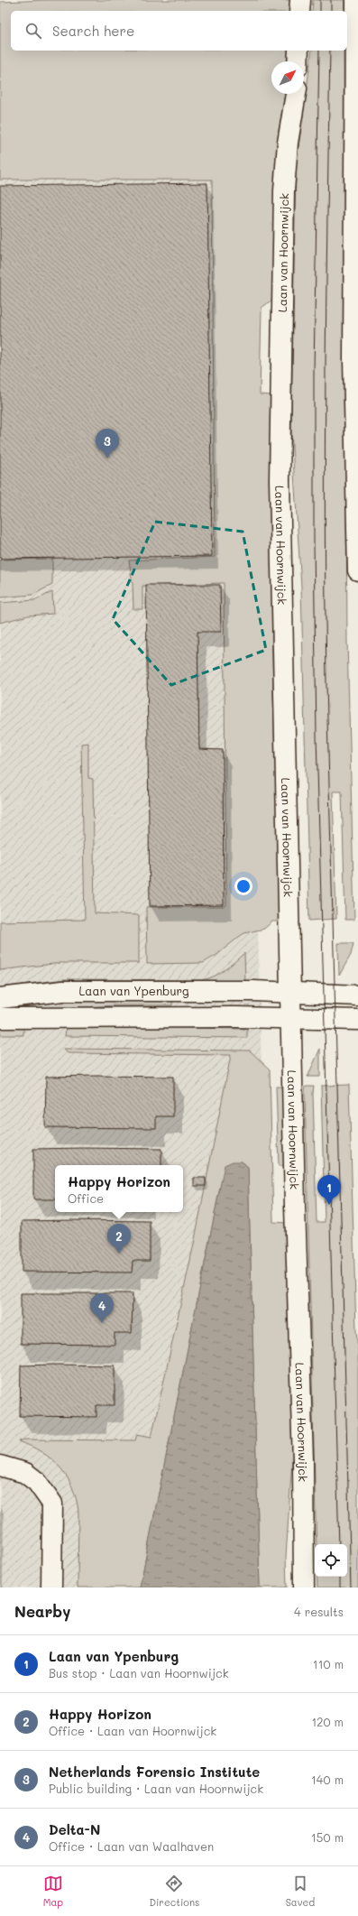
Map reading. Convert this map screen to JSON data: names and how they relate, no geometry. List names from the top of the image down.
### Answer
{
  "streets": {
    "main road": ["Laan van Hoornwijck", "Laan van Ypenburg"]
  },
  "crossings": [
    ["Laan van Hoornwijck", "Laan van Ypenburg"]
  ],
  "north": "top right",
  "page": {
    "search": "Search here",
    "pins": [
      "3",
      "1",
      "2",
      "4"
    ],
    "popup": ["Happy Horizon", "Office"],
    "heading": ["Nearby", "4 results"],
    "list": [
      {
        "mark": "1",
        "name": "Laan van Ypenburg",
        "note": "Bus stop · Laan van Hoornwijck",
        "value": "110 m"
      },
      {
        "mark": "2",
        "name": "Happy Horizon",
        "note": "Office · Laan van Hoornwijck",
        "value": "120 m"
      },
      {
        "mark": "3",
        "name": "Netherlands Forensic Institute",
        "note": "Public building · Laan van Hoornwijck",
        "value": "140 m"
      },
      {
        "mark": "4",
        "name": "Delta-N",
        "note": "Office · Laan van Waalhaven",
        "value": "150 m"
      }
    ],
    "nav": ["Map", "Directions", "Saved"]
  }
}
